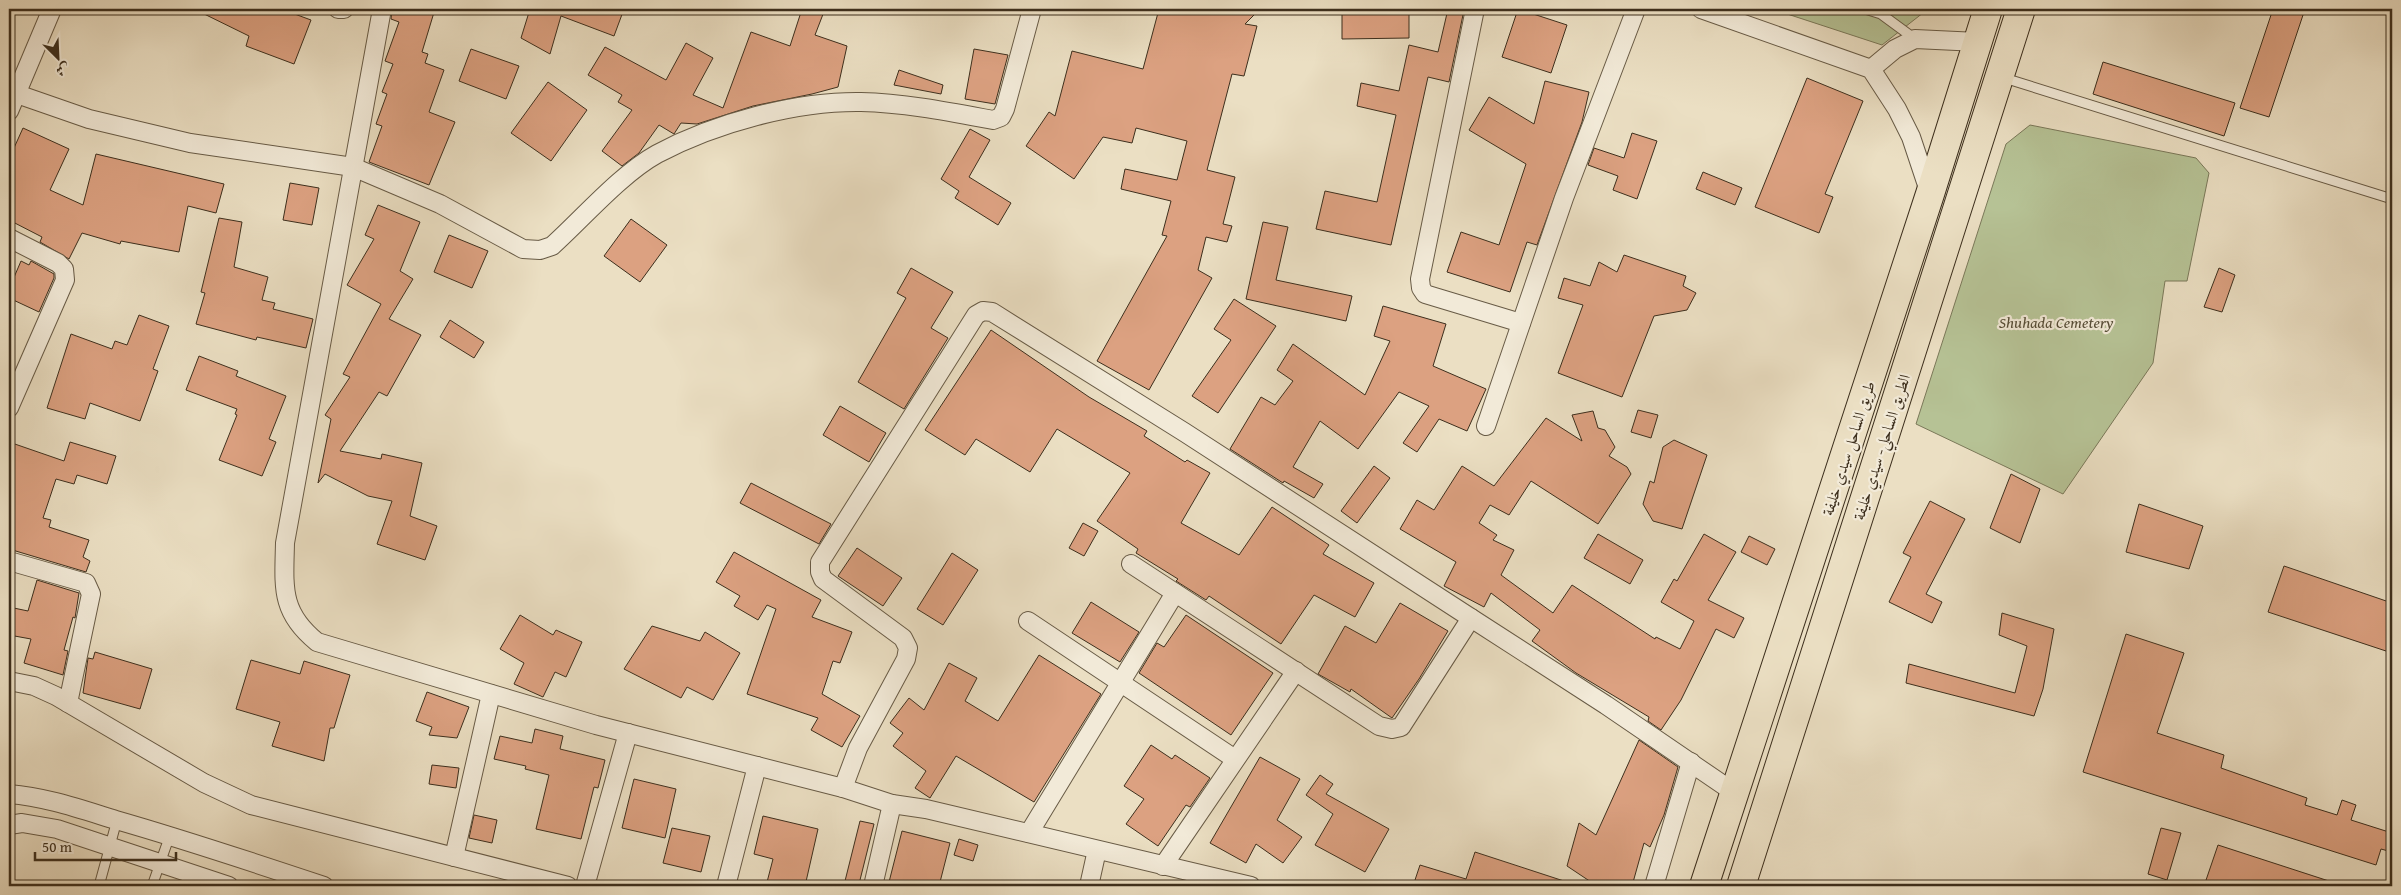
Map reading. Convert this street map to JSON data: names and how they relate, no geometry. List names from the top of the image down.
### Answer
{
  "streets": {
    "highway": ["الطريق الساحلي- سيدي خليفة", "طريق الساحل سيدي خليفة"]
  },
  "parks": ["Shuhada Cemetery"],
  "scale_bar": "50 m",
  "north": "bottom right"
}
